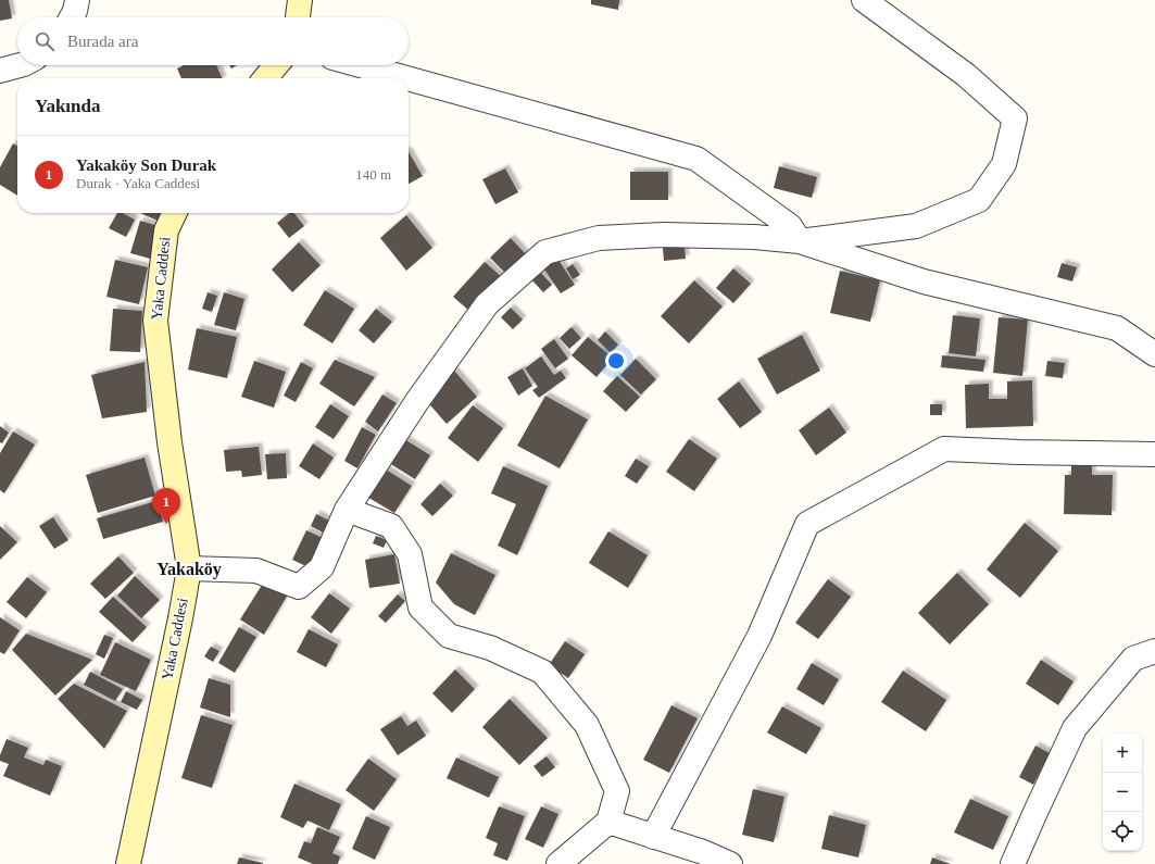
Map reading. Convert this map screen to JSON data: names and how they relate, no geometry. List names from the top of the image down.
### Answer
{
  "streets": {
    "street": ["Yaka Caddesi"]
  },
  "districts": ["Yakaköy"],
  "page": {
    "search": "Burada ara",
    "heading": "Yakında",
    "list": [
      {
        "mark": "1",
        "name": "Yakaköy Son Durak",
        "note": "Durak · Yaka Caddesi",
        "value": "140 m"
      }
    ],
    "pins": "1",
    "map_buttons": ["+", "−"]
  }
}
